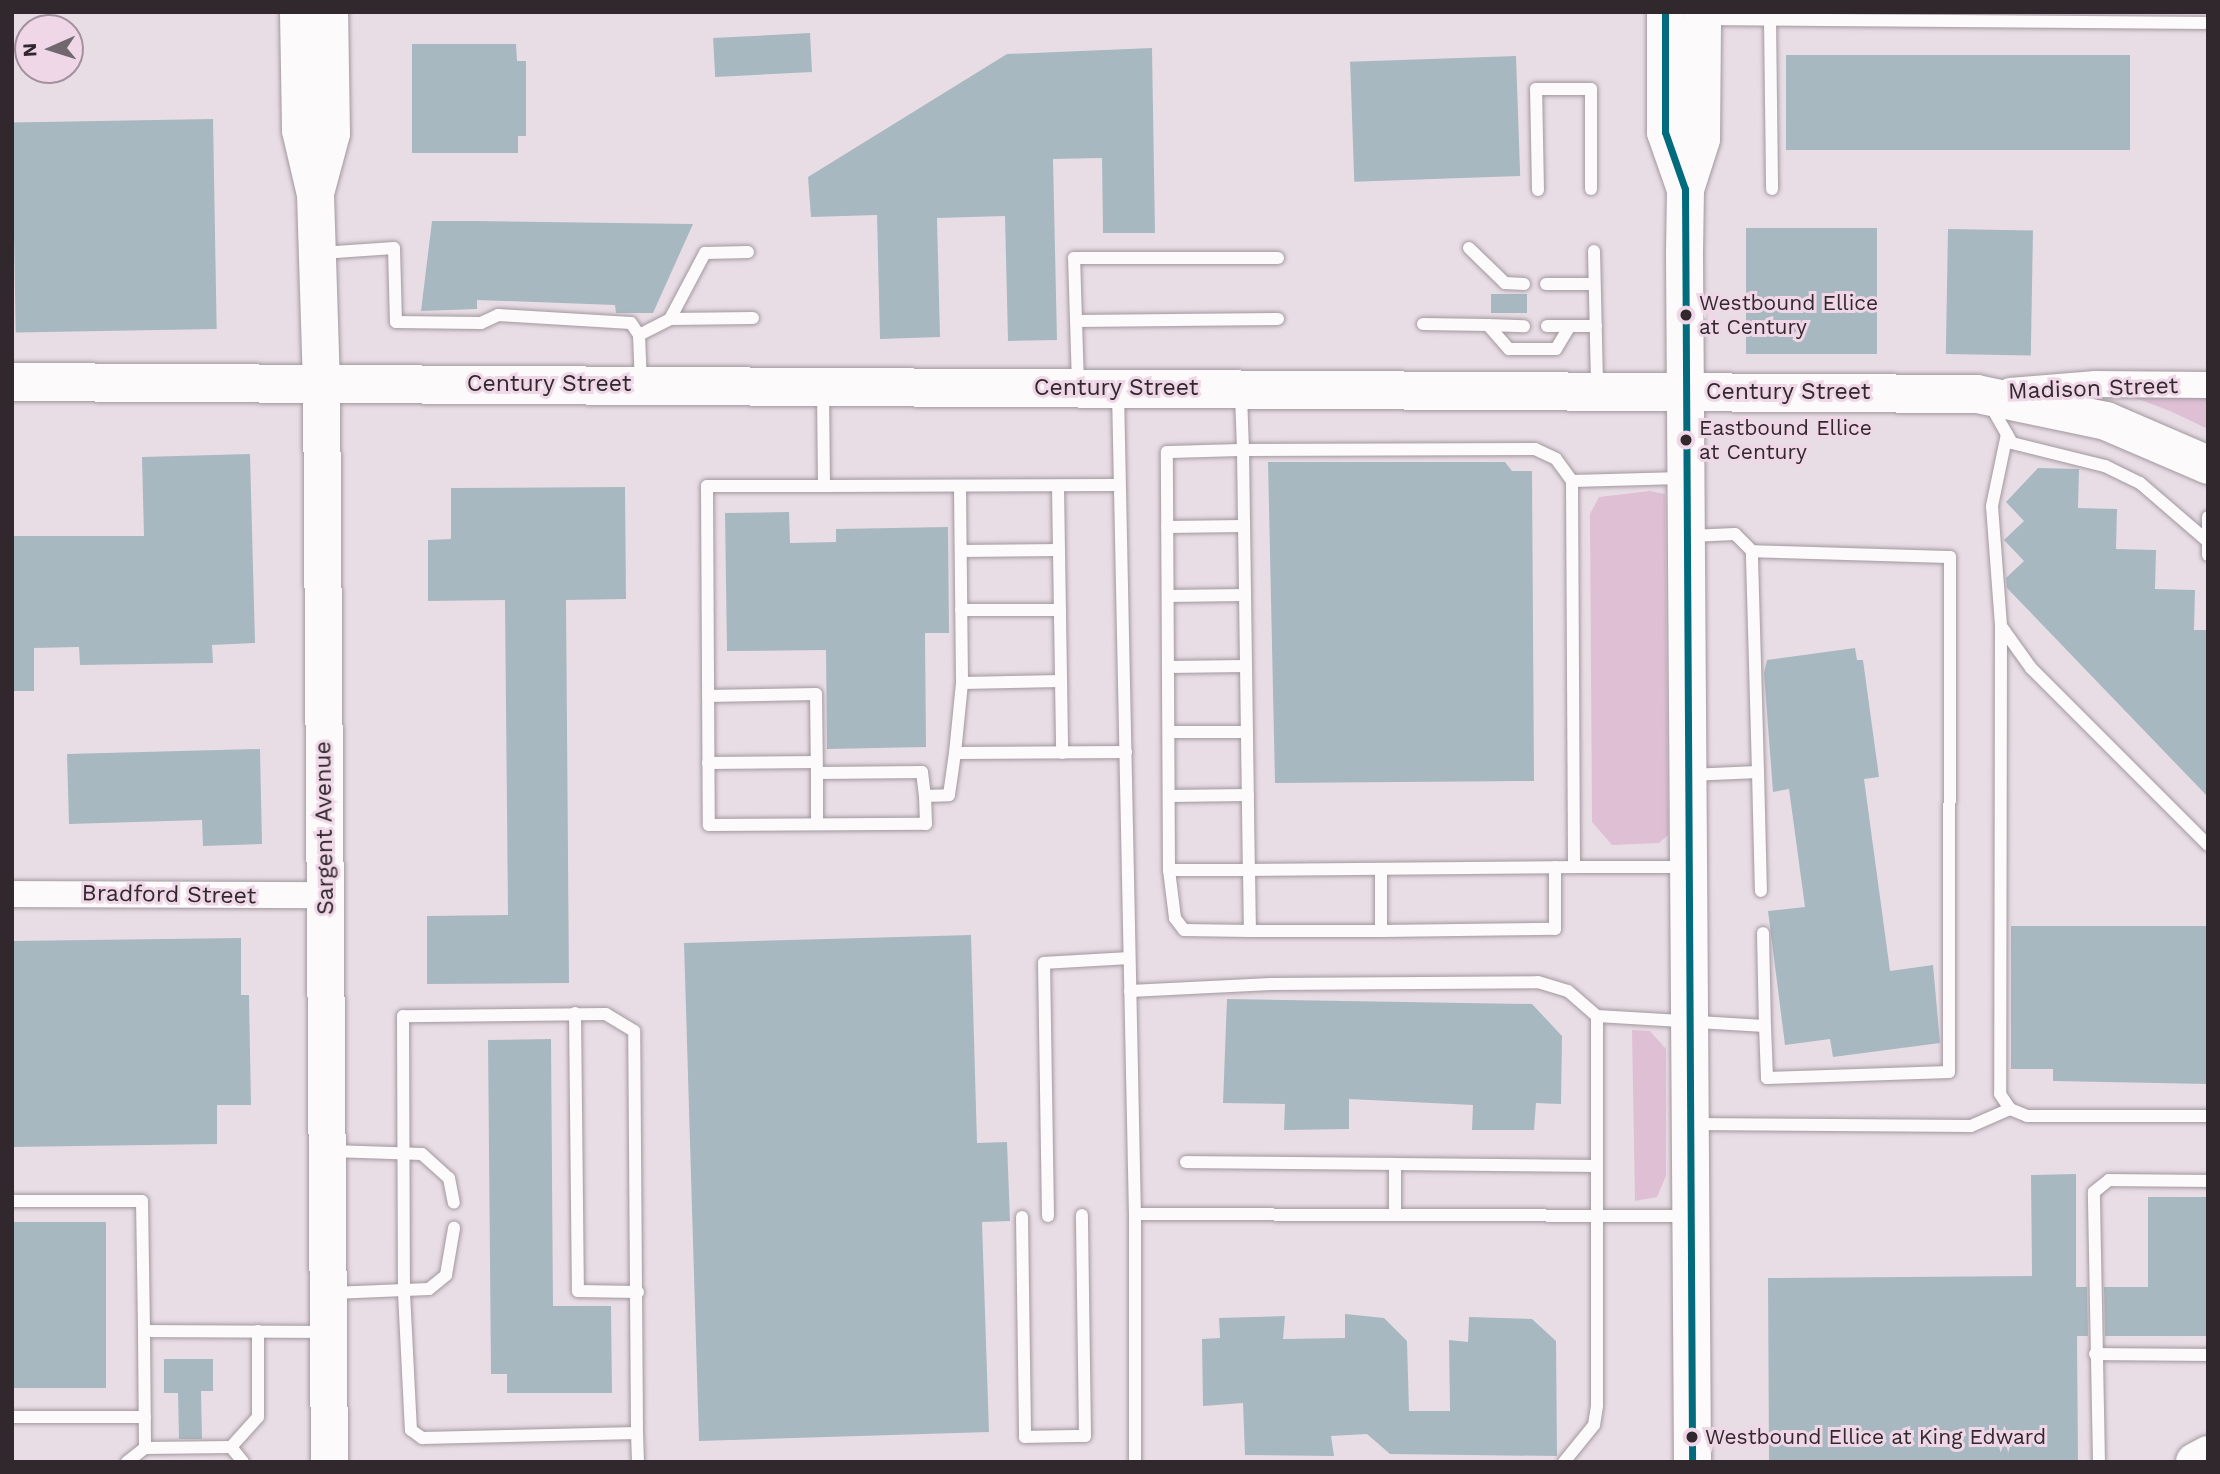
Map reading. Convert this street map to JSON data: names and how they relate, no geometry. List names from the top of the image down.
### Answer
{
  "streets": {
    "main road": ["Century Street", "Sargent Avenue"],
    "street": ["Madison Street", "Bradford Street"]
  },
  "crossings": [
    ["Century Street", "Madison Street"],
    ["Century Street", "Sargent Avenue"],
    ["Sargent Avenue", "Bradford Street"]
  ],
  "places": ["Westbound Ellice at Century", "Eastbound Ellice at Century", "Westbound Ellice at King Edward"],
  "north": "left"
}
